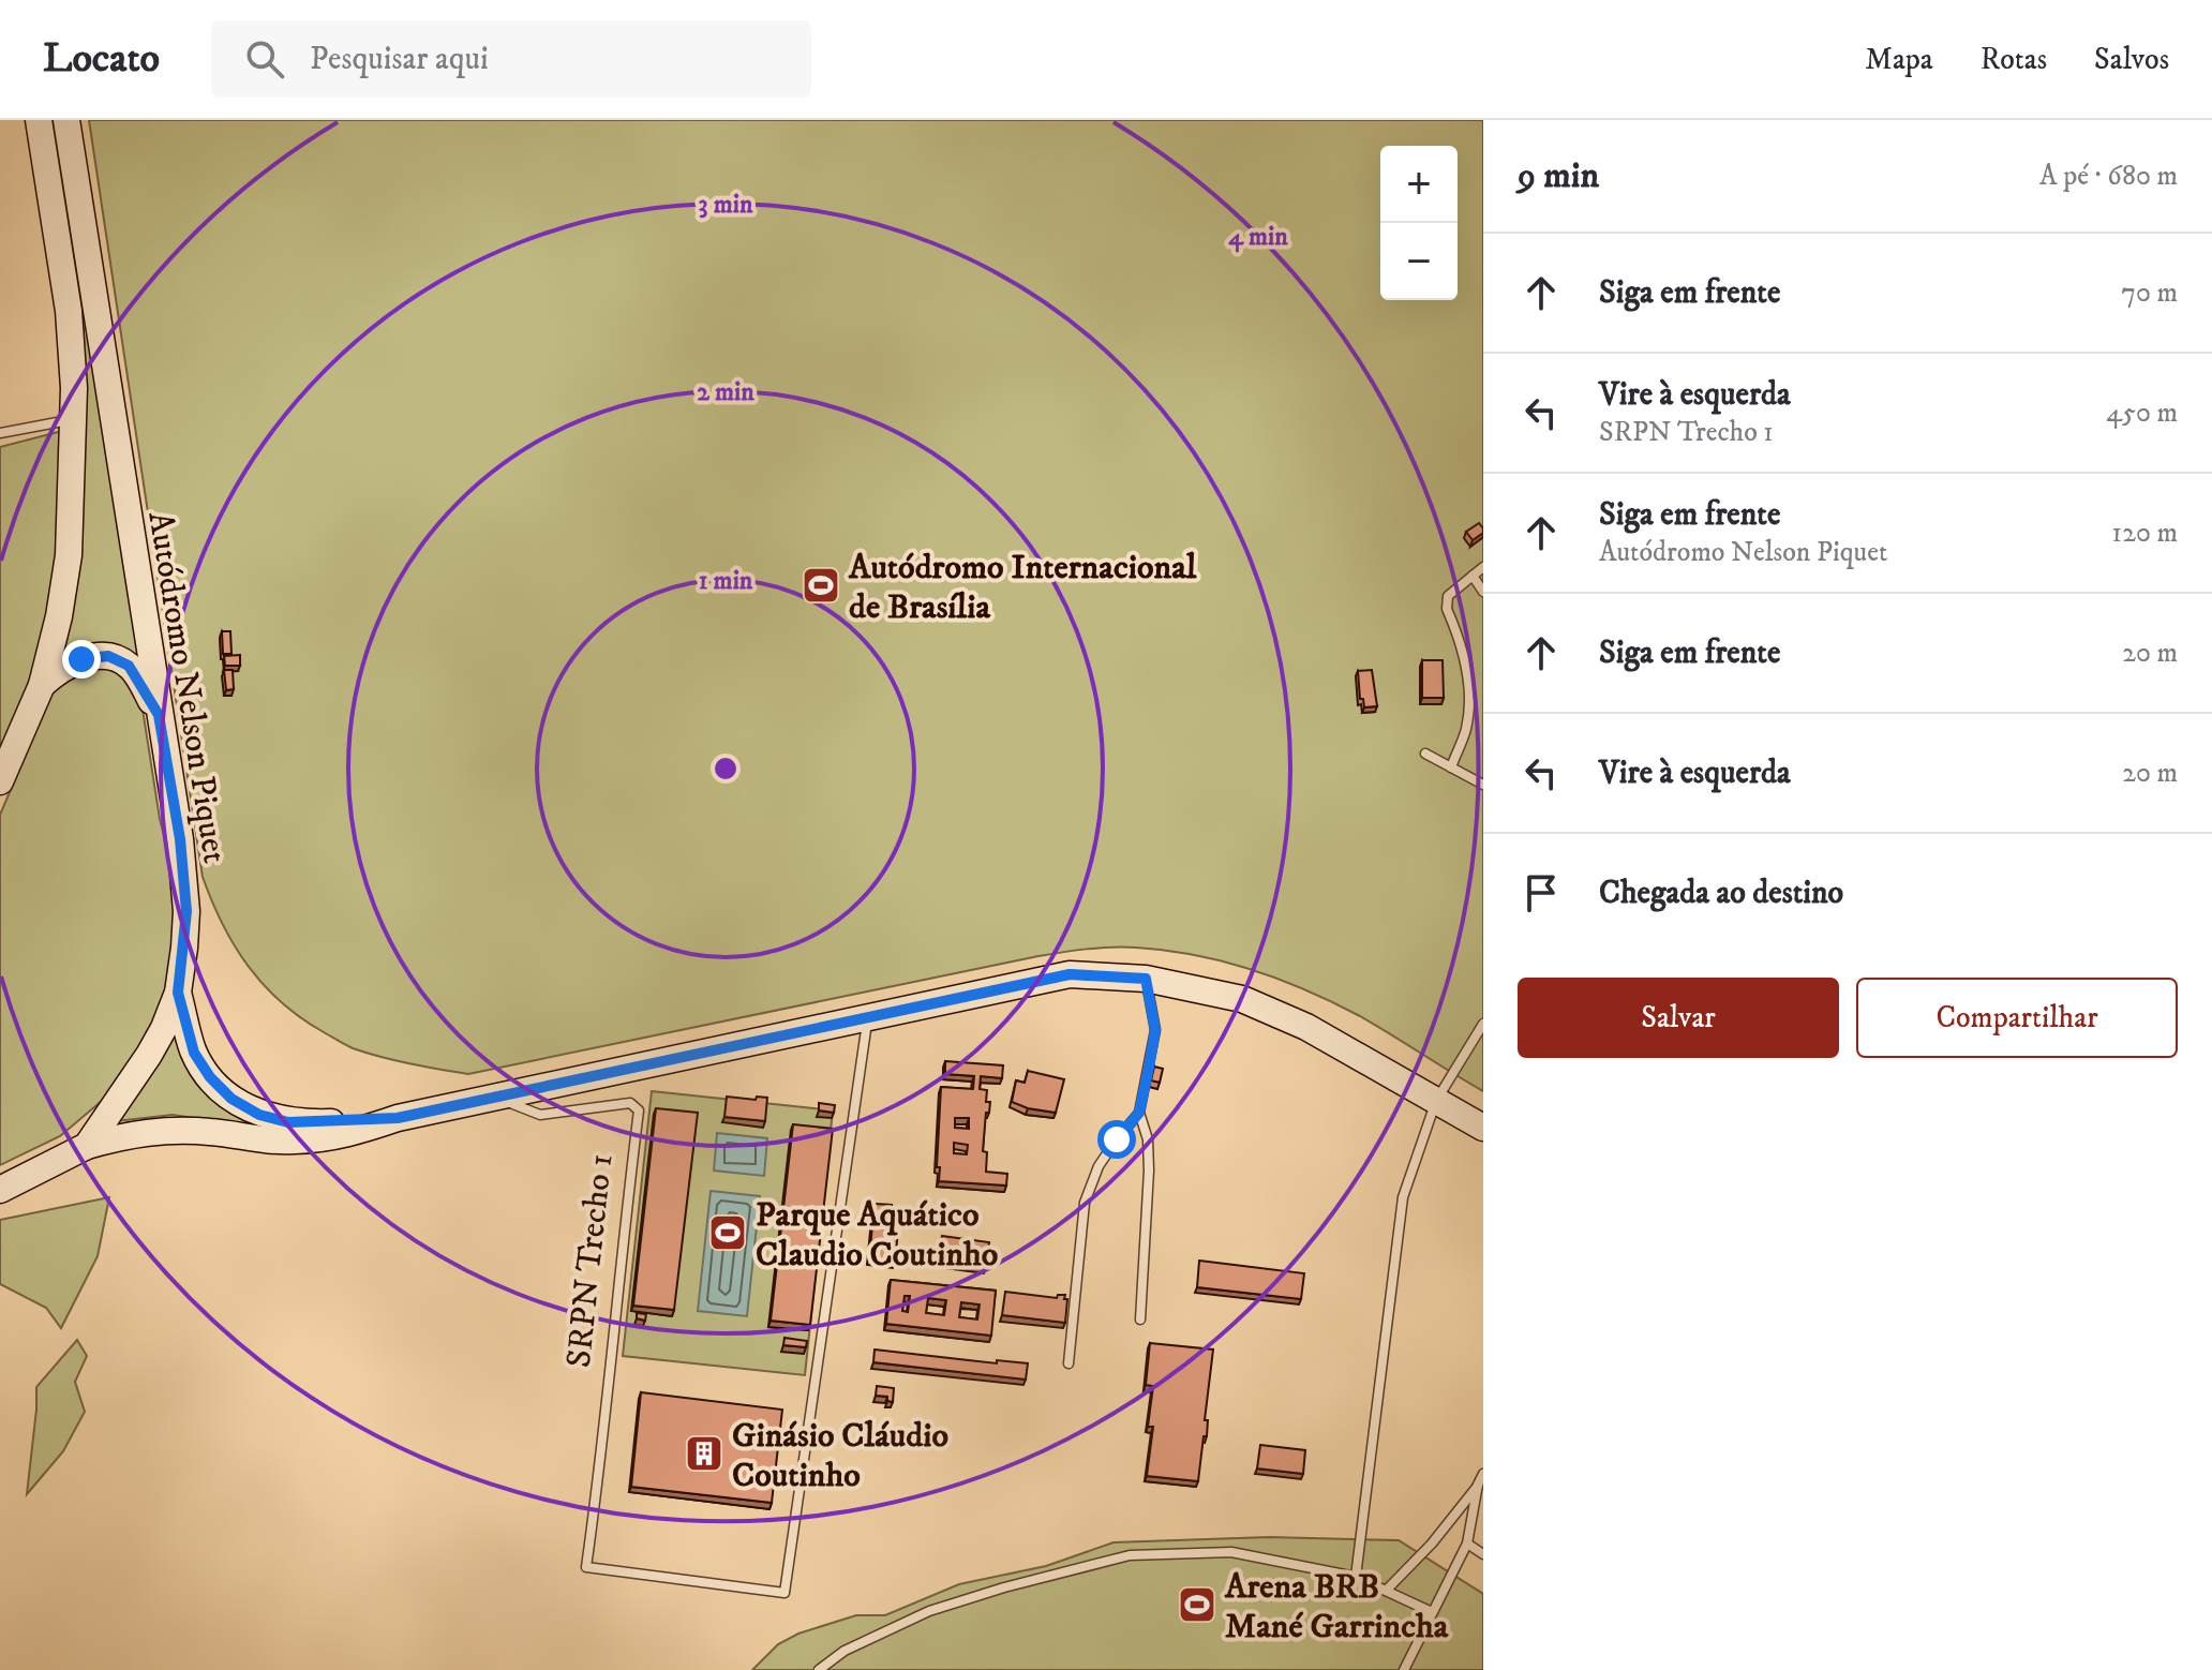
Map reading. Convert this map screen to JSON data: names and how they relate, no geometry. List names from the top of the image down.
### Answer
{
  "streets": {
    "main road": ["Autódromo Nelson Piquet"],
    "lane": ["SRPN Trecho 1"]
  },
  "places": {
    "sports": ["Autódromo Internacional de Brasília", "Parque Aquático Claudio Coutinho", "Arena BRB Mané Garrincha"],
    "building": ["Ginásio Cláudio Coutinho"]
  },
  "page": {
    "header": "Locato",
    "search": "Pesquisar aqui",
    "nav": ["Mapa", "Rotas", "Salvos"],
    "heading": ["9 min", "A pé · 680 m"],
    "map_buttons": ["+", "−"],
    "list": [
      ["Siga em frente", "70 m"],
      ["Vire à esquerda", "SRPN Trecho 1", "450 m"],
      ["Siga em frente", "Autódromo Nelson Piquet", "120 m"],
      ["Siga em frente", "20 m"],
      ["Vire à esquerda", "20 m"],
      "Chegada ao destino"
    ],
    "buttons": ["Salvar", "Compartilhar"]
  },
  "rings": [
    "3 min",
    "4 min",
    "2 min",
    "1 min"
  ]
}
